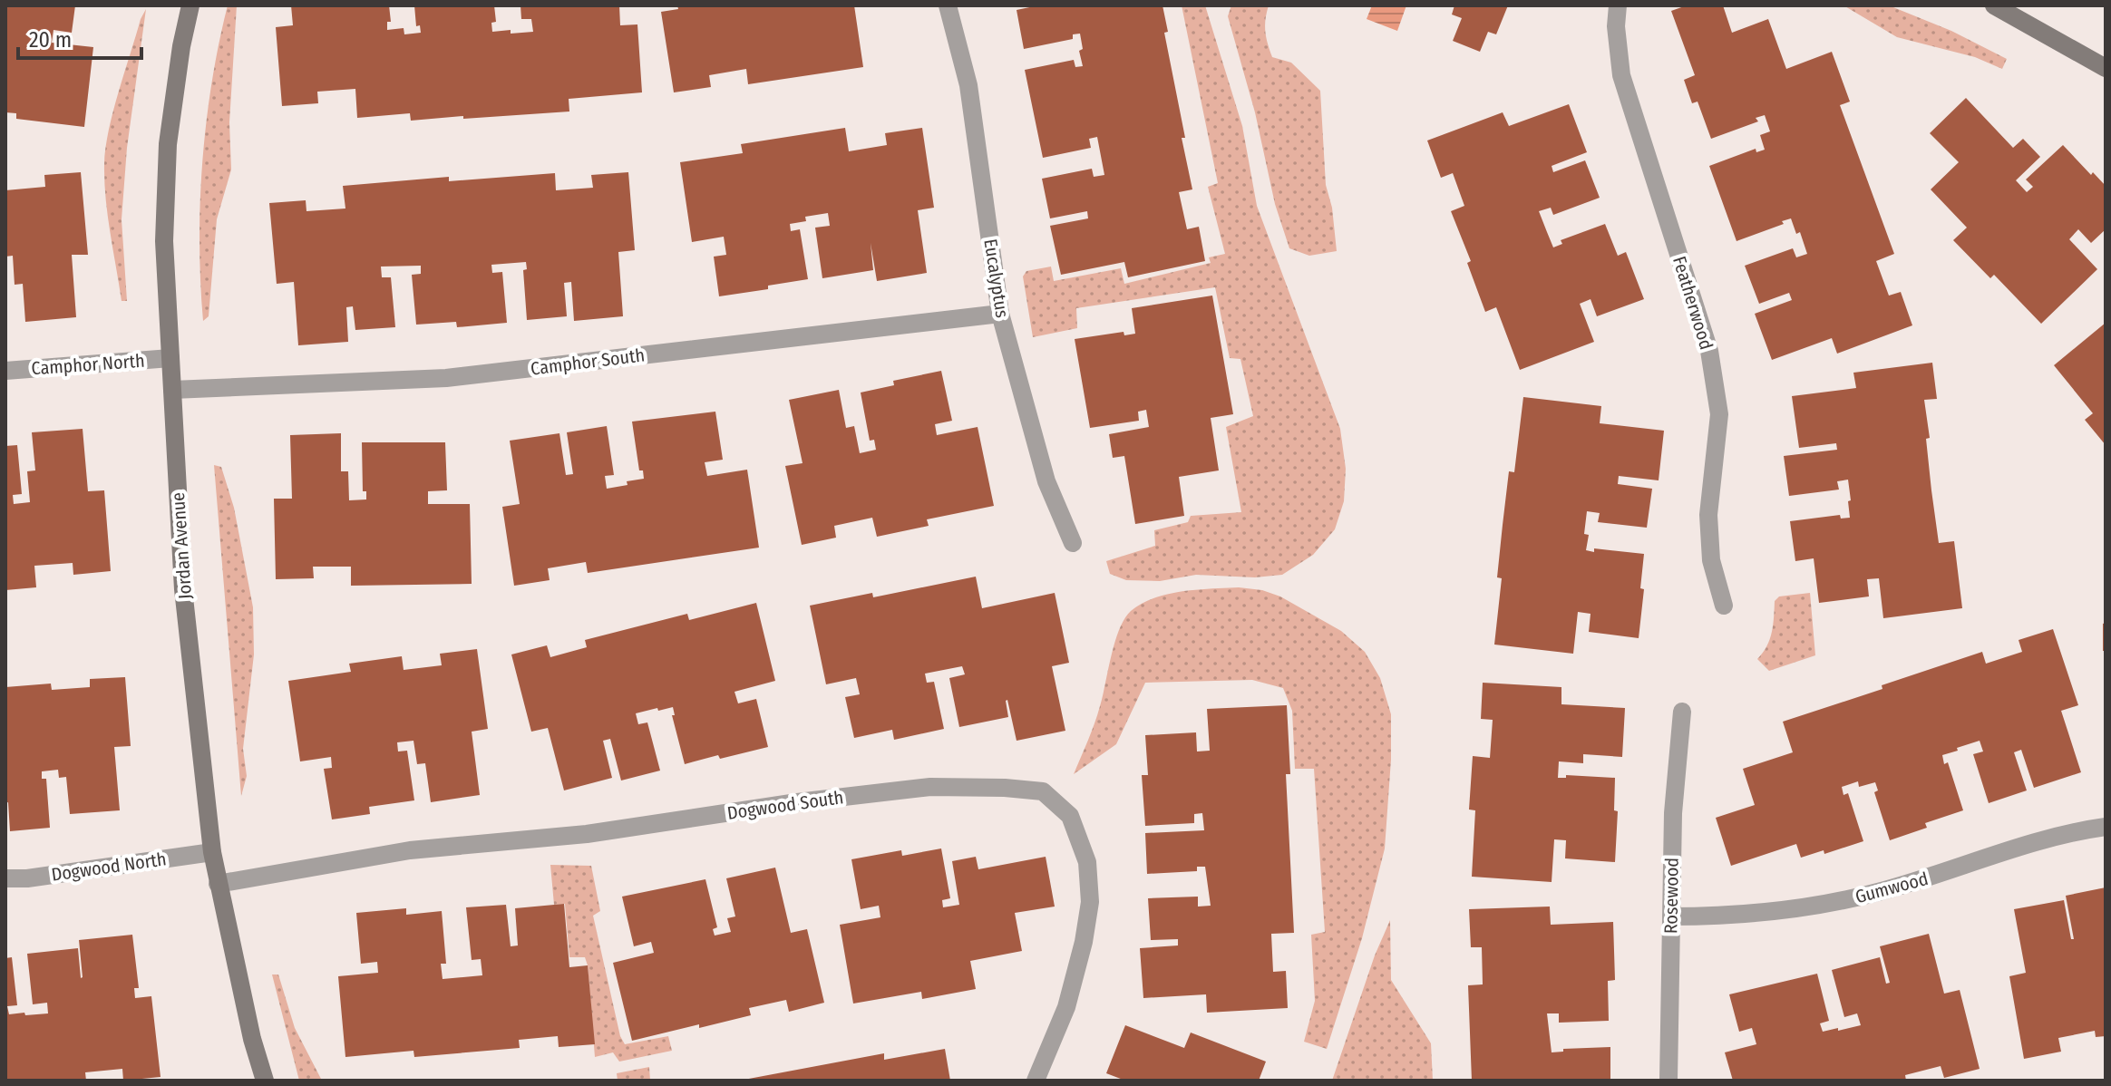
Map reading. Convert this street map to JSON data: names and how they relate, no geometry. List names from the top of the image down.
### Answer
{
  "streets": {
    "street": [
      "Eucalyptus",
      "Featherwood",
      "Camphor South",
      "Camphor North",
      "Jordan Avenue",
      "Dogwood South",
      "Dogwood North",
      "Gumwood",
      "Rosewood"
    ]
  },
  "crossings": [
    ["Eucalyptus", "Camphor South"],
    ["Camphor South", "Jordan Avenue"],
    ["Camphor North", "Jordan Avenue"],
    ["Jordan Avenue", "Dogwood South"],
    ["Jordan Avenue", "Dogwood North"],
    ["Gumwood", "Rosewood"]
  ],
  "scale_bar": "20 m"
}
